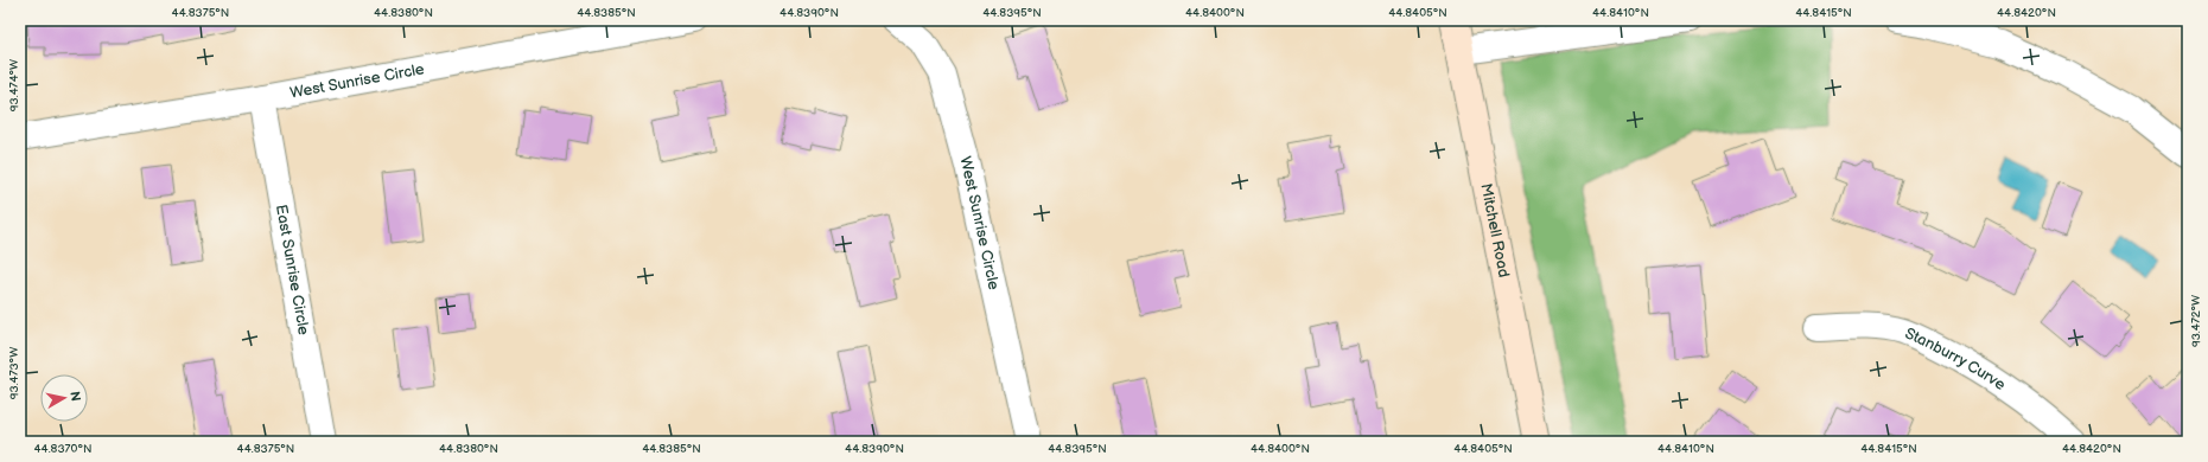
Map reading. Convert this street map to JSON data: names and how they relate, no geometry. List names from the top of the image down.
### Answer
{
  "streets": {
    "main road": ["Mitchell Road"],
    "street": ["West Sunrise Circle", "East Sunrise Circle", "Stanburry Curve"]
  },
  "crossings": [
    ["West Sunrise Circle", "East Sunrise Circle"]
  ],
  "north": "right",
  "coordinates": [
    "44.8375°N",
    "44.8380°N",
    "44.8385°N",
    "44.8390°N",
    "44.8395°N",
    "44.8400°N",
    "44.8405°N",
    "44.8410°N",
    "44.8415°N",
    "44.8420°N",
    "93.474°W",
    "93.472°W",
    "93.473°W",
    "44.8370°N"
  ]
}
